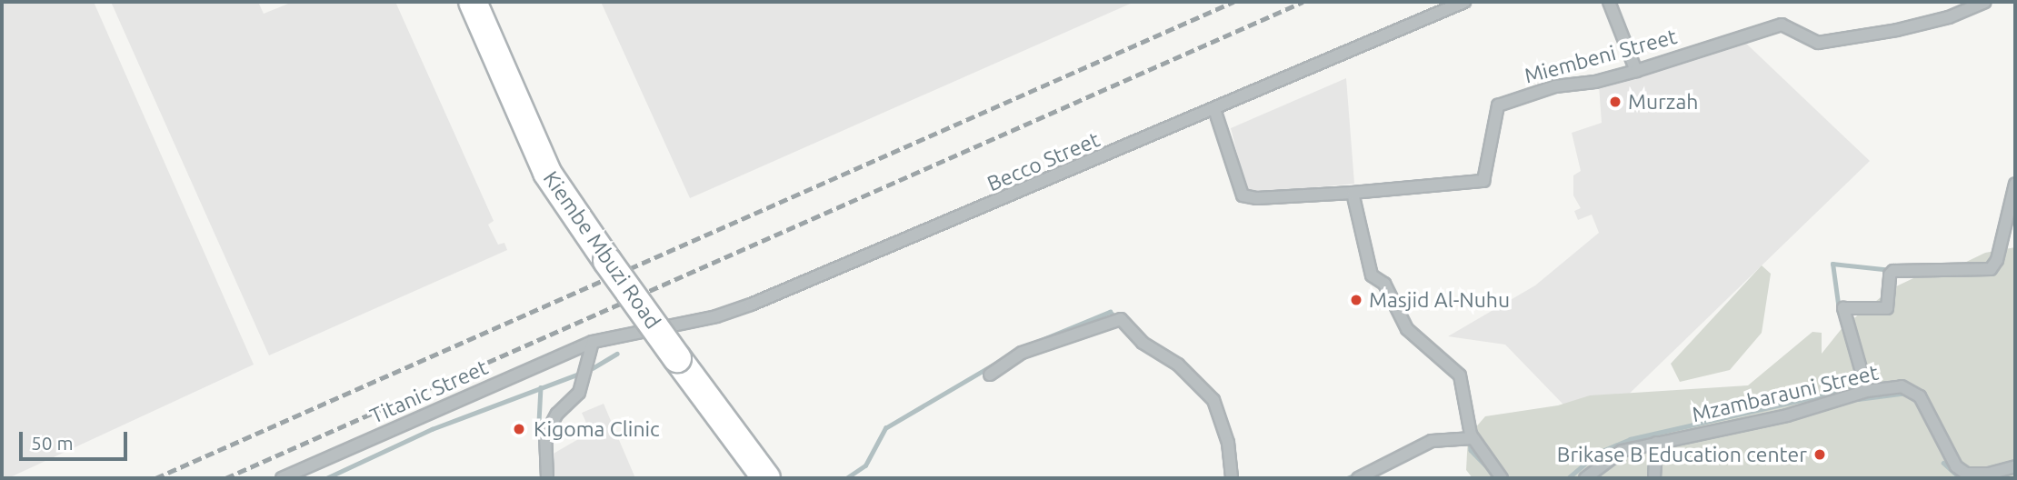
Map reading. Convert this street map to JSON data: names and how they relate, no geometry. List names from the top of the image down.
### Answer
{
  "streets": {
    "main road": ["Kiembe Mbuzi Road"],
    "street": [
      "Miembeni Street",
      "Becco Street",
      "Titanic Street",
      "Mzambarauni Street"
    ]
  },
  "crossings": [
    ["Becco Street", "Titanic Street"]
  ],
  "places": [
    "Murzah",
    "Masjid Al-Nuhu",
    "Kigoma Clinic",
    "Brikase B Education center"
  ],
  "scale_bar": "50 m"
}
